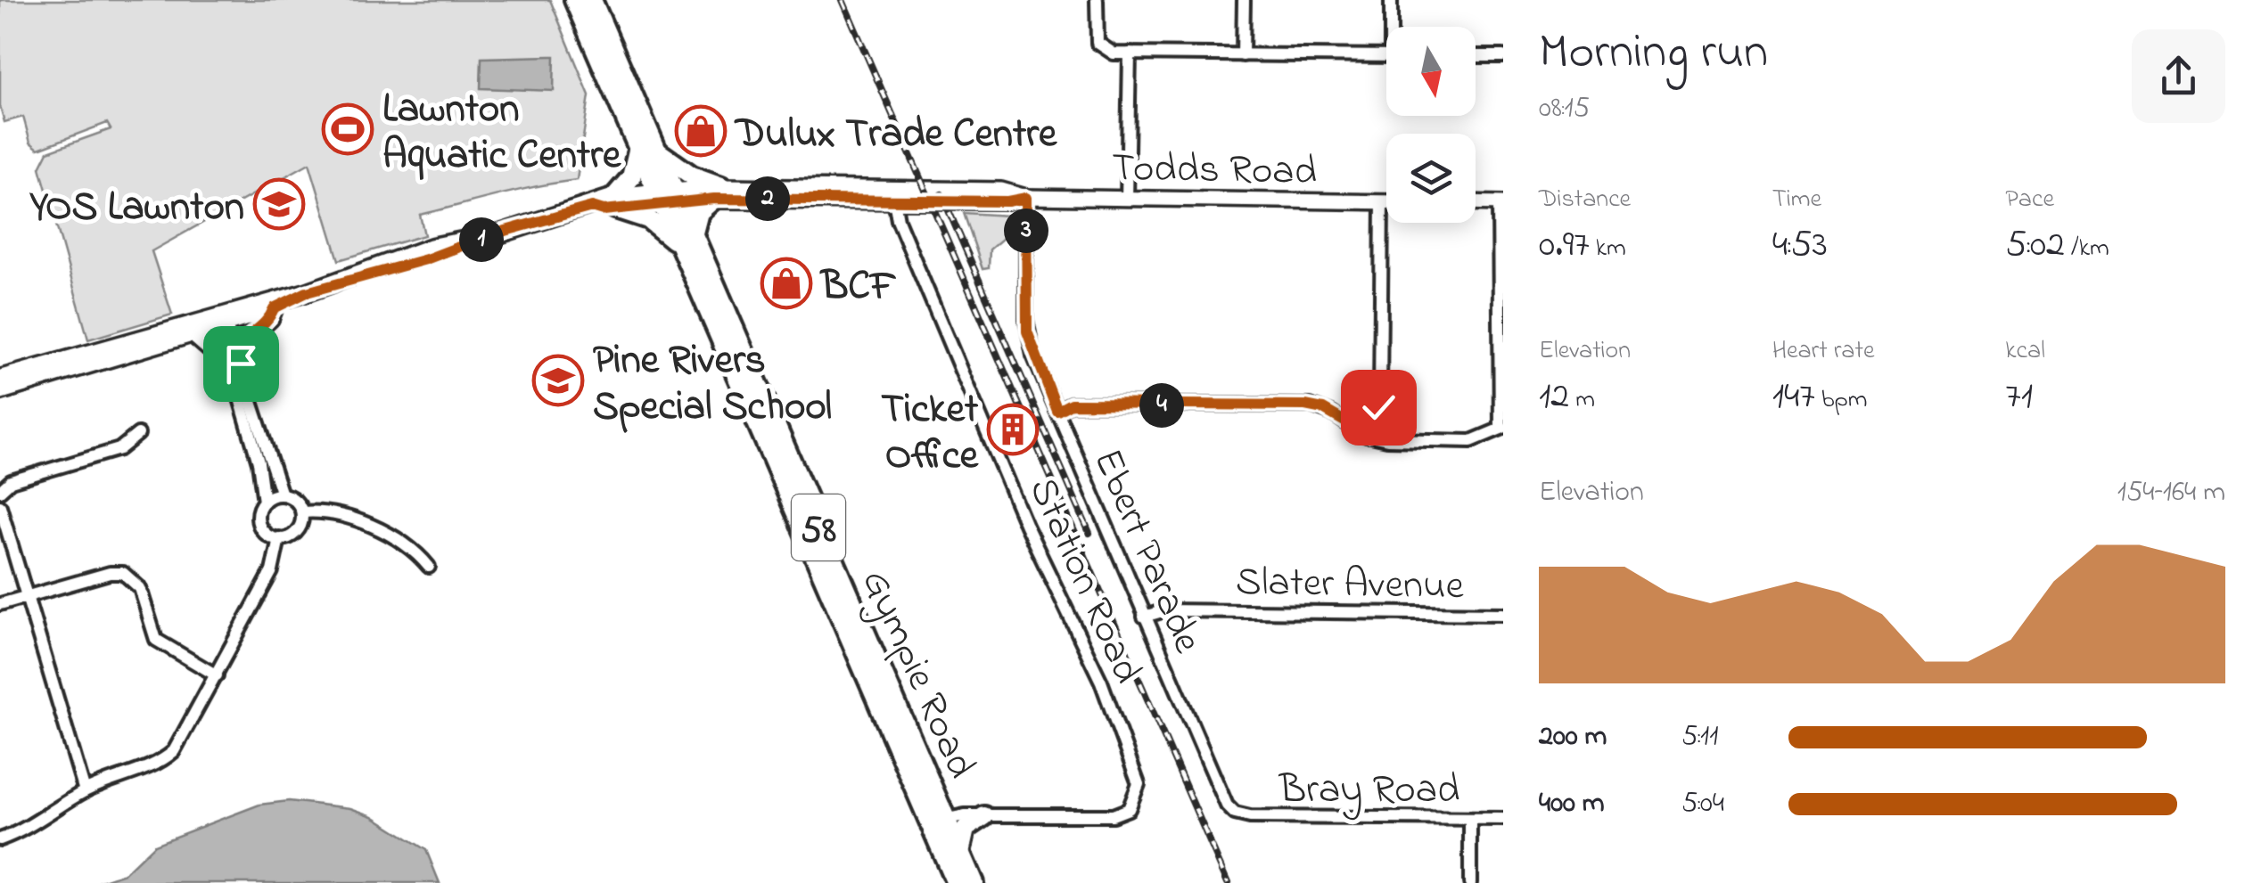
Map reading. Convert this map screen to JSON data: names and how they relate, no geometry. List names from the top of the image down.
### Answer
{
  "streets": {
    "highway": ["58", "Gympie Road"],
    "street": [
      "Todds Road",
      "Ebert Parade",
      "Station Road",
      "Slater Avenue",
      "Bray Road"
    ]
  },
  "crossings": [
    ["Todds Road", "Ebert Parade"],
    ["Todds Road", "Station Road"],
    ["Todds Road", "Gympie Road"],
    ["Ebert Parade", "Slater Avenue"],
    ["Ebert Parade", "Bray Road"],
    ["Station Road", "Gympie Road"]
  ],
  "places": {
    "sports": ["Lawnton Aquatic Centre"],
    "shop": ["Dulux Trade Centre", "BCF"],
    "school or university": ["YOS Lawnton", "Pine Rivers Special School"],
    "building": ["Ticket Office"]
  },
  "north": "bottom",
  "page": {
    "heading": ["Morning run", "08:15"],
    "stats": [
      ["Distance", "0.97 km"],
      ["Time", "4:53"],
      ["Pace", "5:02 /km"],
      ["Elevation", "12 m"],
      ["Heart rate", "147 bpm"],
      ["kcal", "71"]
    ],
    "pins": [
      "2",
      "3",
      "1",
      "4"
    ],
    "chart": ["Elevation", "154–164 m"],
    "list": [
      {
        "name": "200 m",
        "note": "5:11"
      },
      {
        "name": "400 m",
        "note": "5:04"
      }
    ]
  }
}
